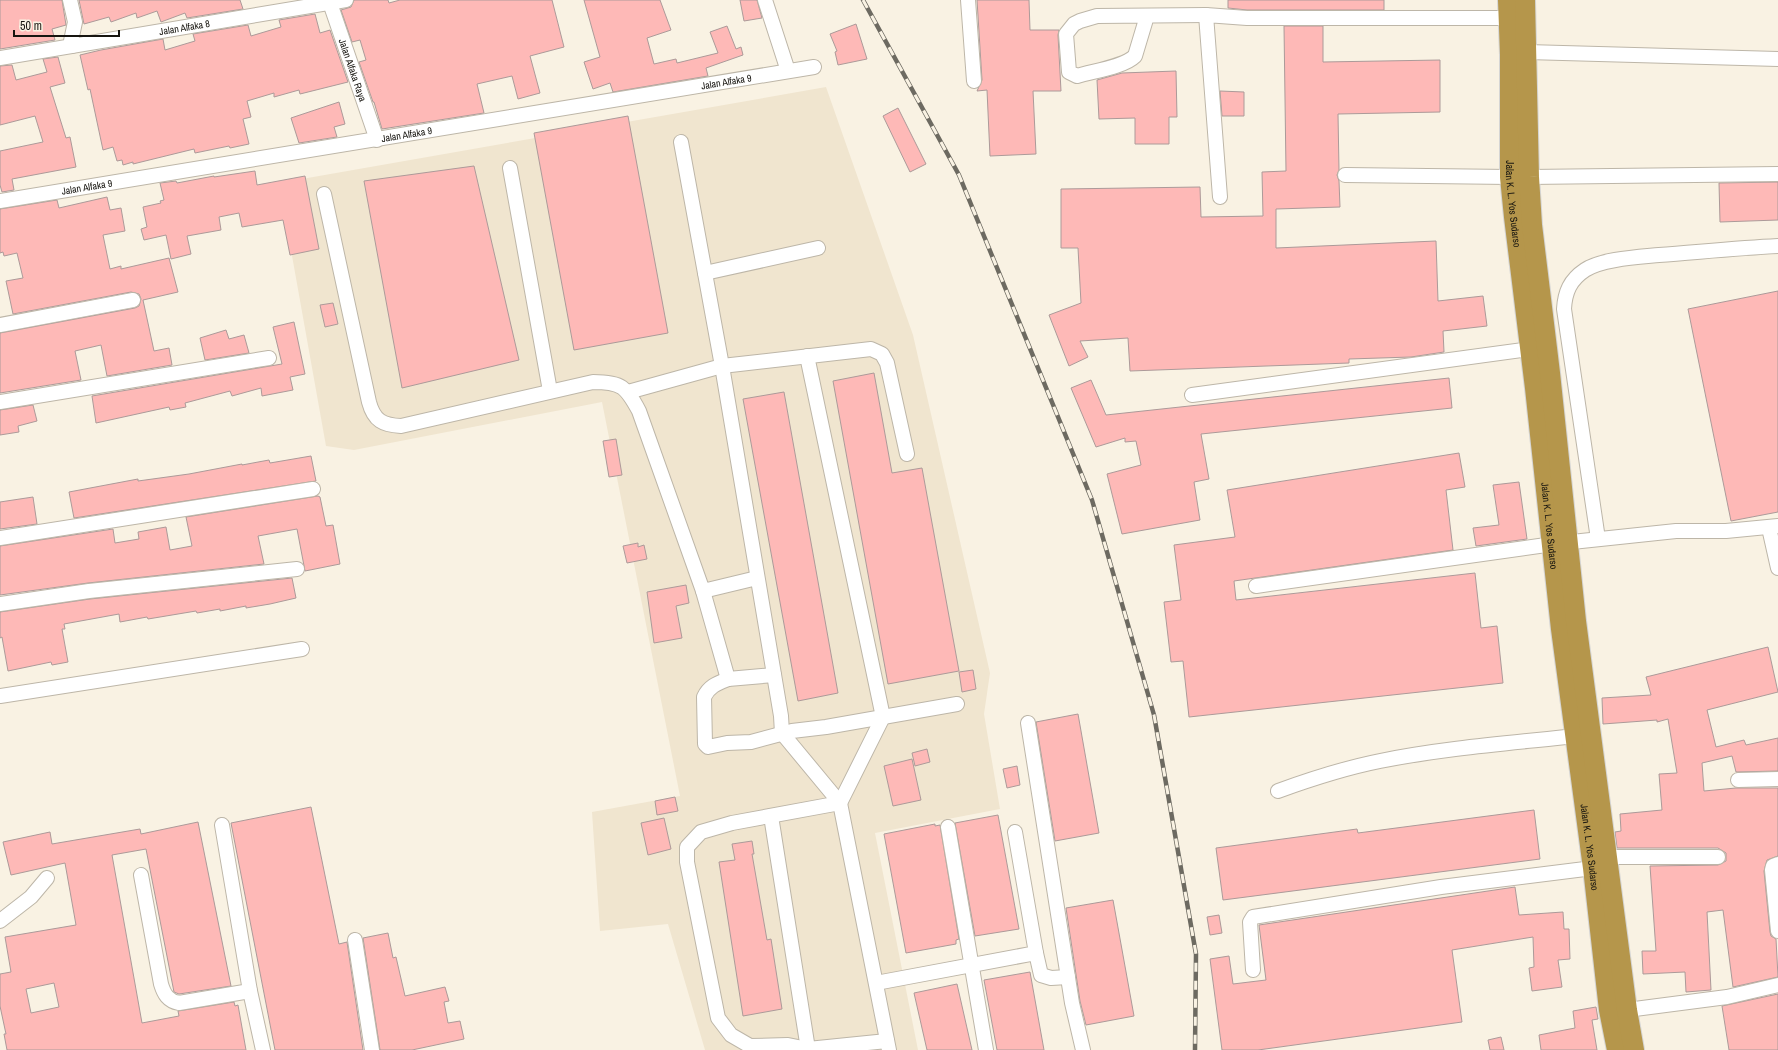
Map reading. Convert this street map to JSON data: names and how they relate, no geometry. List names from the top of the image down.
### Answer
{
  "streets": {
    "highway": ["Jalan K. L. Yos Sudarso"],
    "street": ["Jalan Alfaka 8", "Jalan Alfaka Raya", "Jalan Alfaka 9"]
  },
  "crossings": [
    ["Jalan Alfaka 8", "Jalan Alfaka Raya"],
    ["Jalan Alfaka Raya", "Jalan Alfaka 9"]
  ],
  "scale_bar": "50 m"
}
